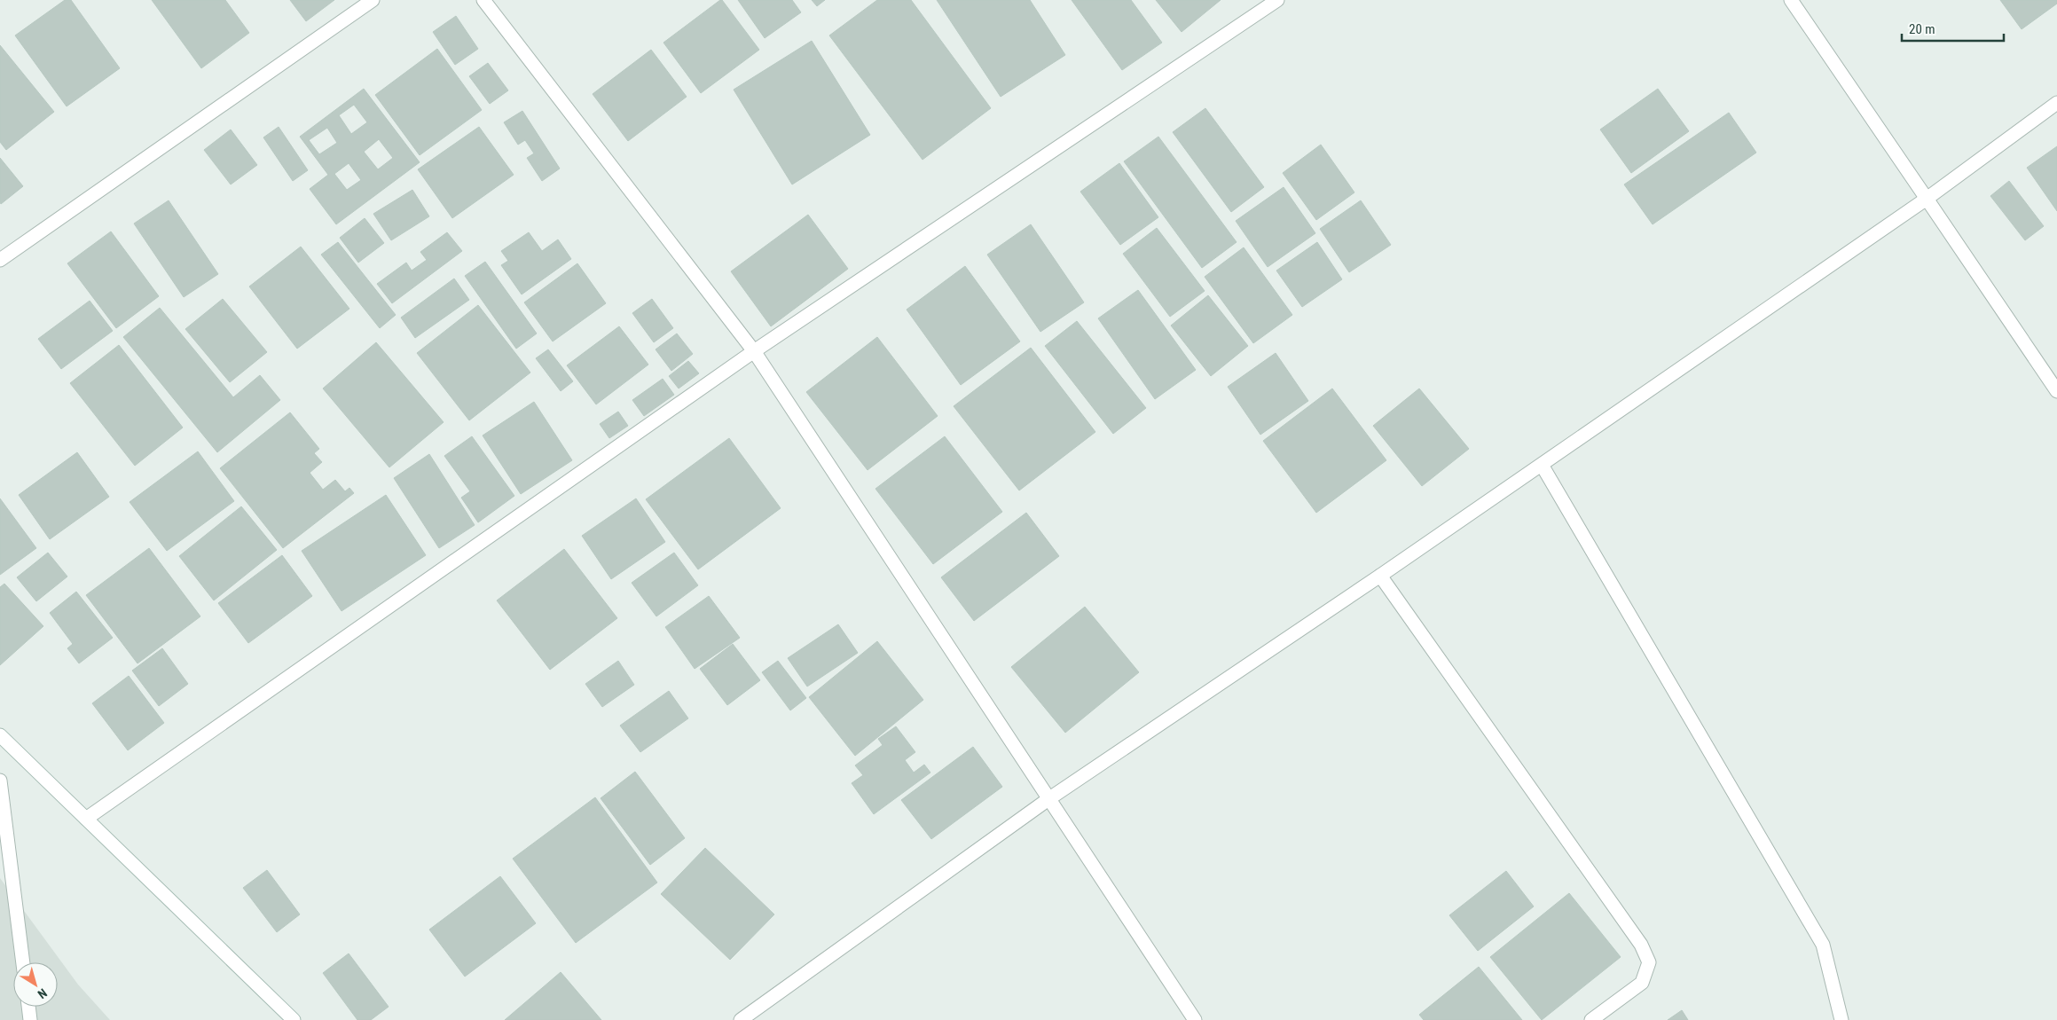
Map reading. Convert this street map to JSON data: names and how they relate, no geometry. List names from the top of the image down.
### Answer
{
  "scale_bar": "20 m",
  "north": "bottom right"
}
